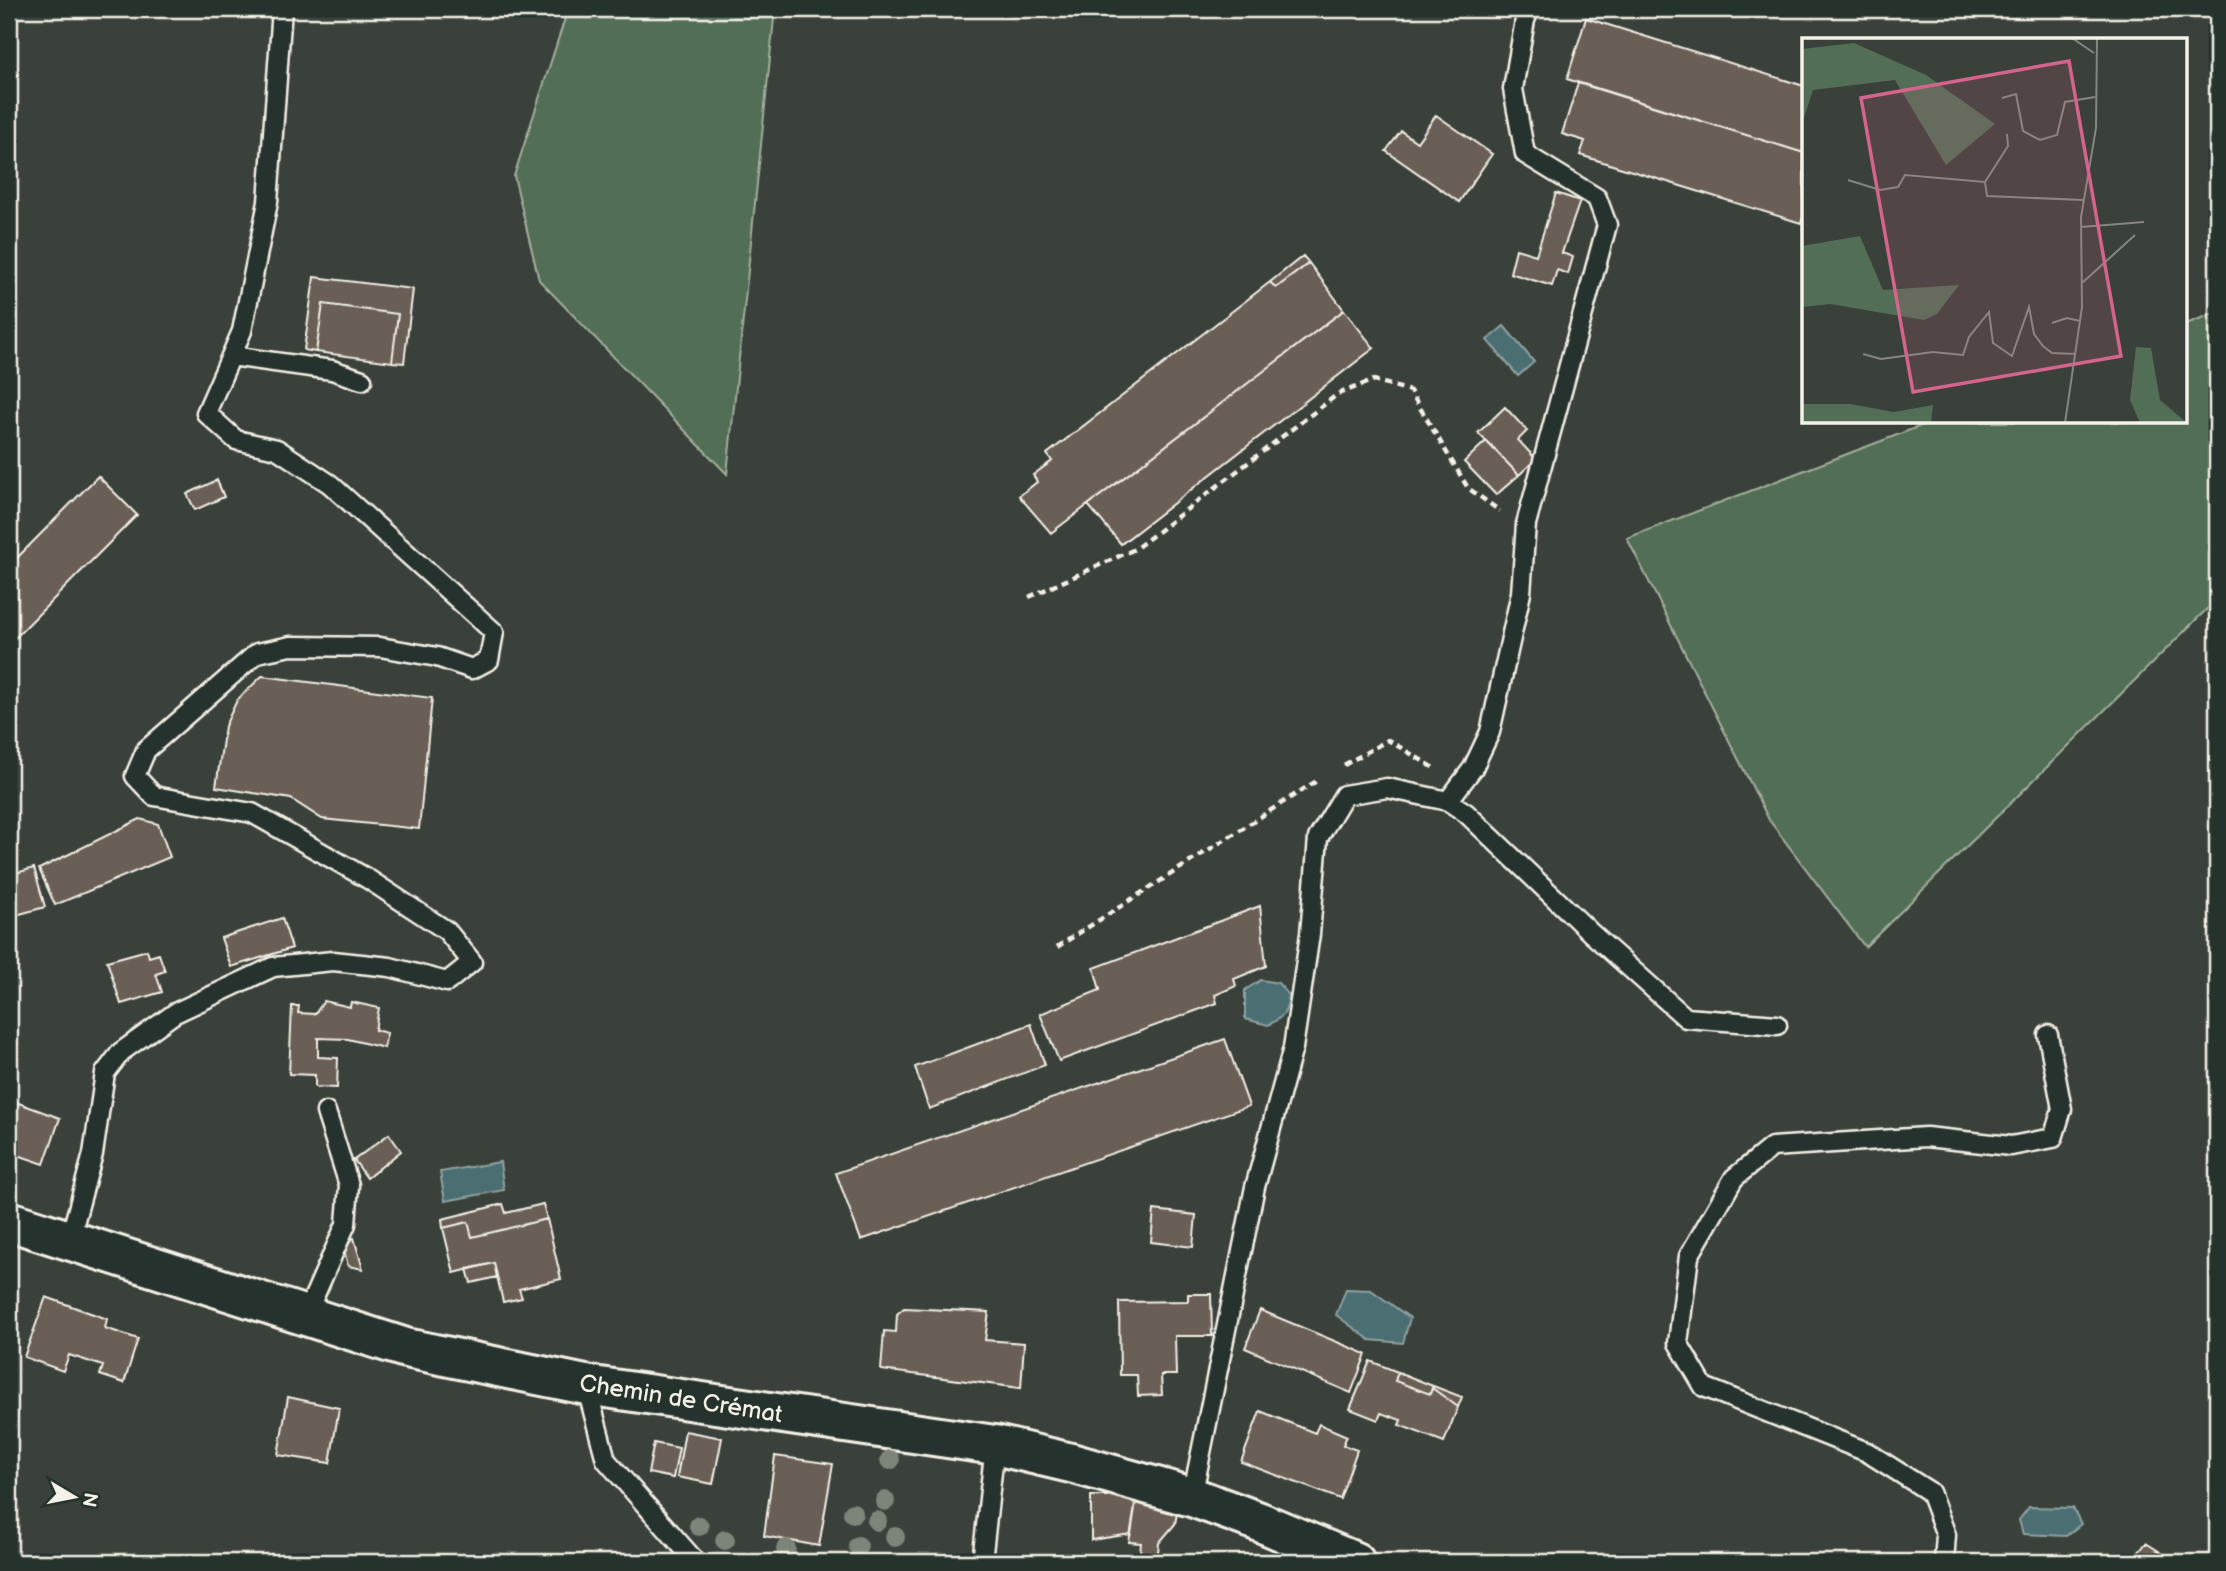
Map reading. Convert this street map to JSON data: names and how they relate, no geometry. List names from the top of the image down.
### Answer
{
  "streets": {
    "street": ["Chemin de Crémat"]
  },
  "north": "right"
}
